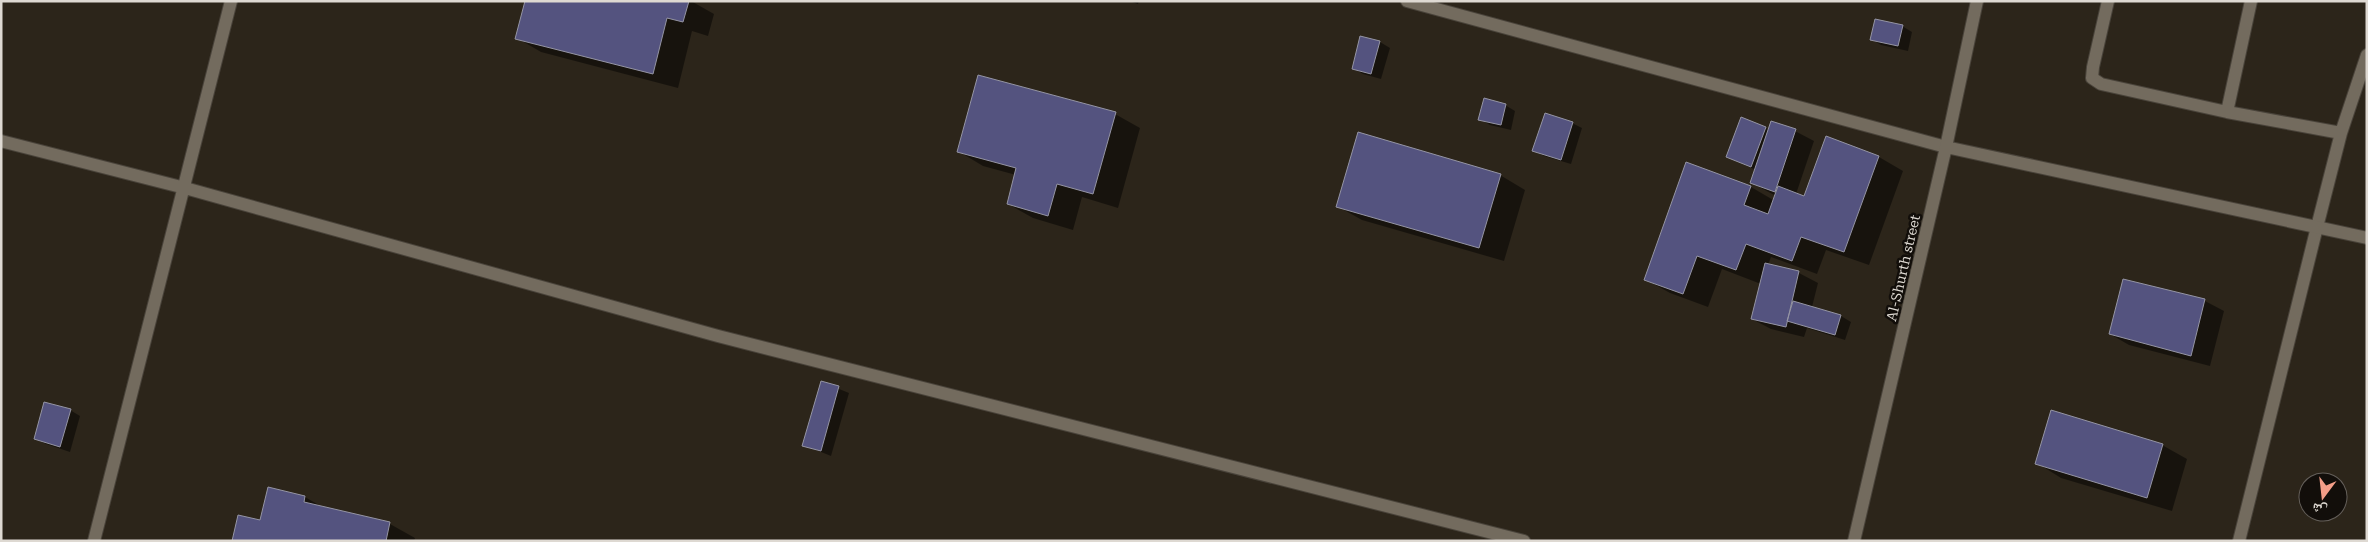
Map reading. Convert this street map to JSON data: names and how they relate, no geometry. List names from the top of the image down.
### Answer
{
  "streets": {
    "street": ["Al-Shurth street"]
  },
  "north": "bottom"
}
